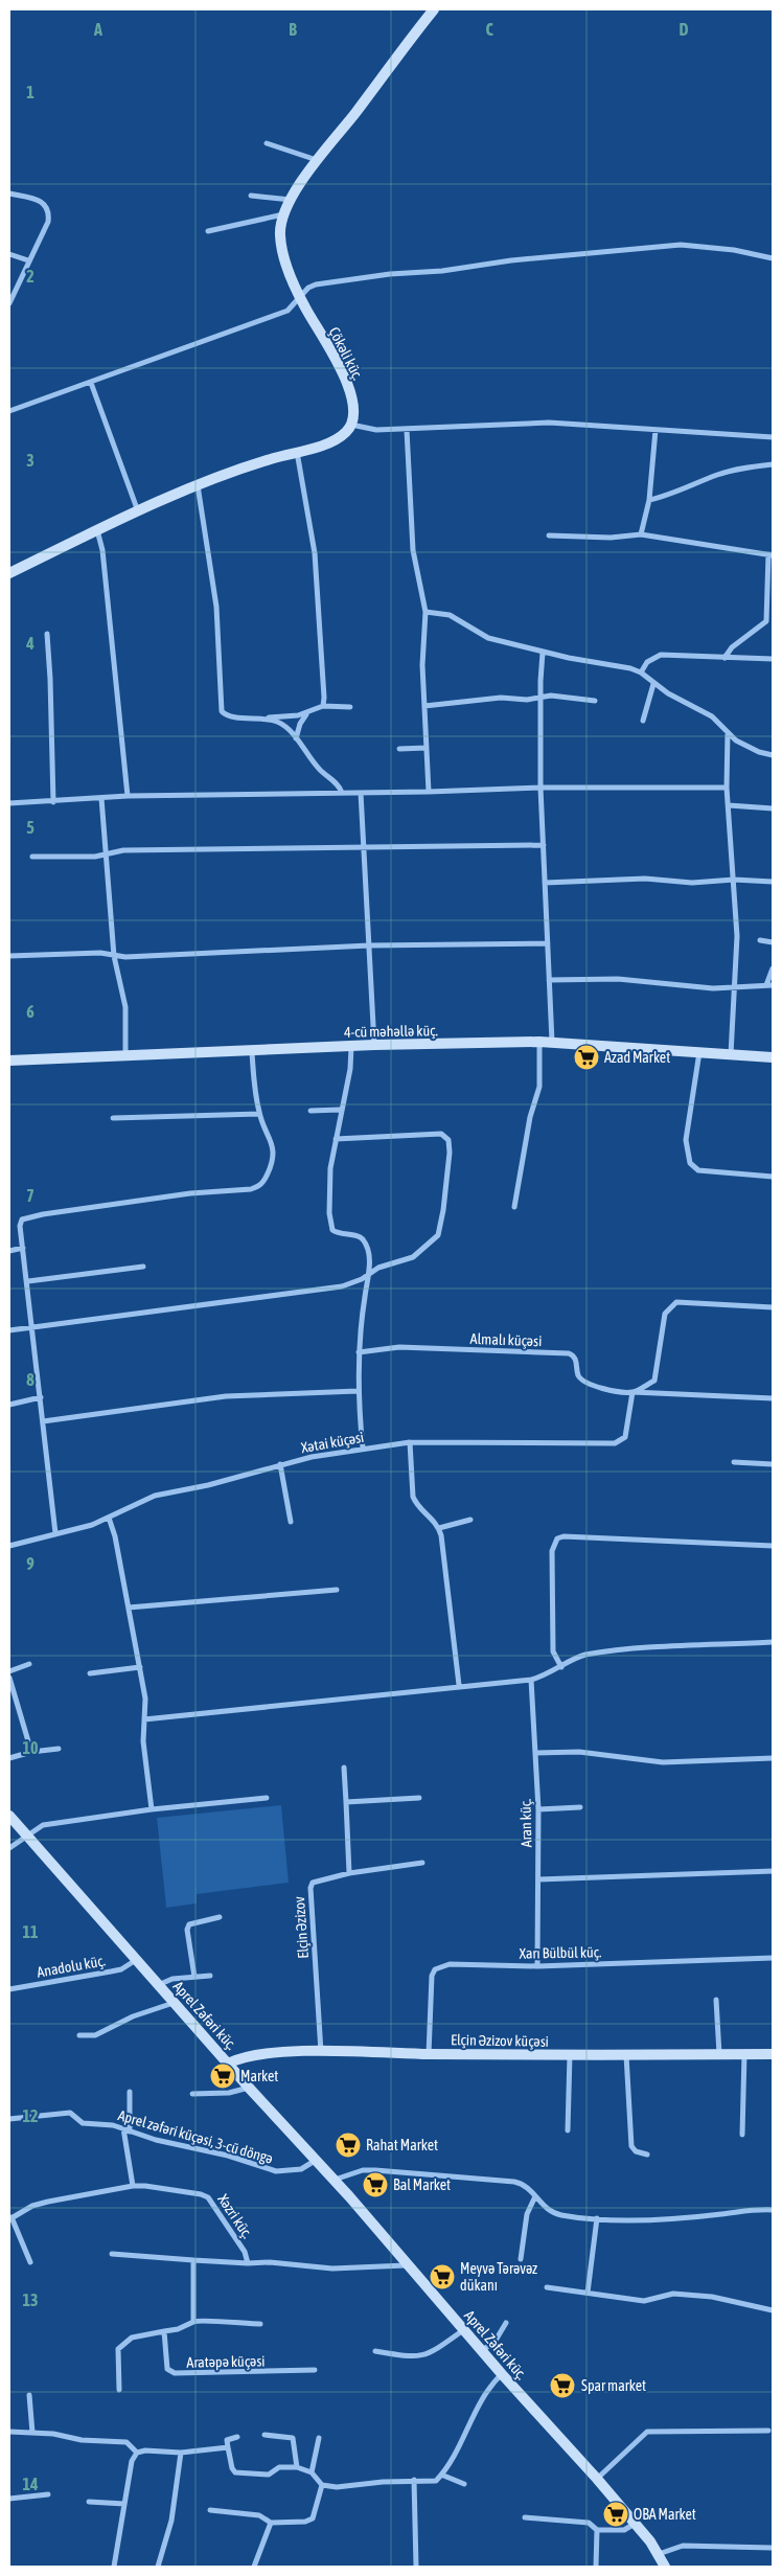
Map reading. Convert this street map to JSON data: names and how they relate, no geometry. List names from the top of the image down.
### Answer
{
  "streets": {
    "street": [
      "Çökəli küç.",
      "4-cü məhəllə küç.",
      "Almalı küçəsi",
      "Xətai küçəsi",
      "Aran küç.",
      "Elçin Əzizov",
      "Xarı Bülbül küç.",
      "Anadolu küç.",
      "Aprel Zəfəri küç.",
      "Elçin Əzizov küçəsi",
      "Aprel zəfəri küçəsi, 3-cü döngə",
      "Xəzri küç.",
      "Aratəpə küçəsi"
    ]
  },
  "crossings": [
    ["Almalı küçəsi", "Xətai küçəsi"],
    ["Aran küç.", "Xarı Bülbül küç."],
    ["Elçin Əzizov", "Elçin Əzizov küçəsi"],
    ["Xarı Bülbül küç.", "Elçin Əzizov küçəsi"],
    ["Anadolu küç.", "Aprel Zəfəri küç."],
    ["Aprel Zəfəri küç.", "Elçin Əzizov küçəsi"],
    ["Aprel Zəfəri küç.", "Aprel zəfəri küçəsi, 3-cü döngə"]
  ],
  "places": {
    "supermarket": [
      "Azad Market",
      "Market",
      "Rahat Market",
      "Bal Market",
      "Meyvə Tərəvəz dükanı",
      "Spar market",
      "OBA Market"
    ]
  },
  "grid": {
    "columns": [
      "A",
      "B",
      "C",
      "D"
    ],
    "rows": [
      "1",
      "2",
      "3",
      "4",
      "5",
      "6",
      "7",
      "8",
      "9",
      "10",
      "11",
      "12",
      "13",
      "14"
    ]
  }
}
